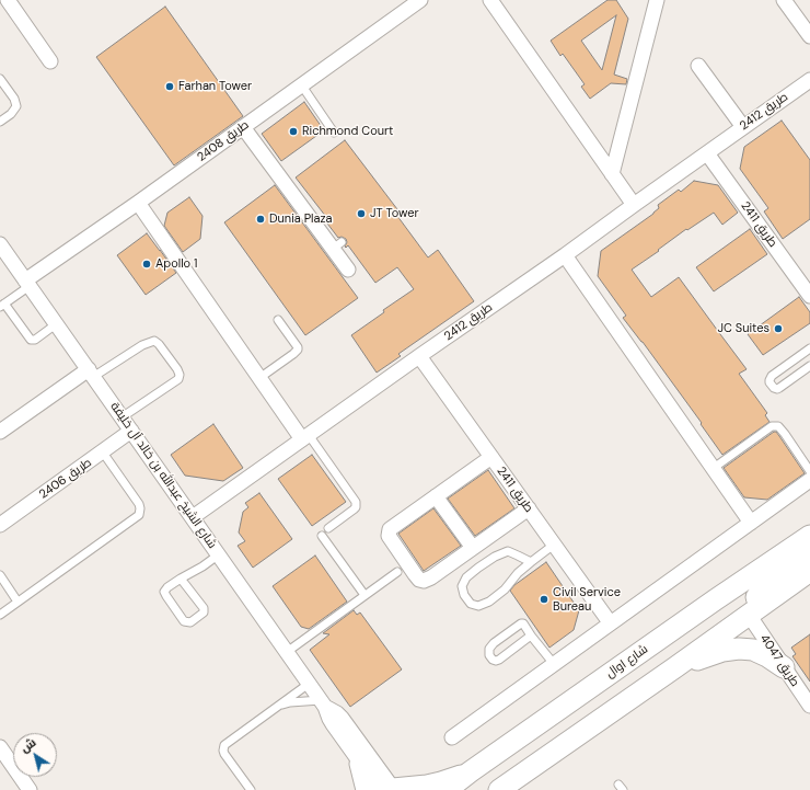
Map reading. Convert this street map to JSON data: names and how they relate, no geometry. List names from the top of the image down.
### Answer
{
  "streets": {
    "main road": ["شارع اوال"],
    "street": [
      "طريق 2412",
      "طريق 2408",
      "طريق 2411",
      "شارع الشيخ عبدالله بن خالد آل خليفة",
      "طريق 2406",
      "طريق 4047"
    ]
  },
  "crossings": [
    ["طريق 2412", "طريق 2411"],
    ["طريق 2412", "شارع الشيخ عبدالله بن خالد آل خليفة"],
    ["طريق 2408", "شارع الشيخ عبدالله بن خالد آل خليفة"],
    ["شارع الشيخ عبدالله بن خالد آل خليفة", "طريق 2406"]
  ],
  "places": [
    "Farhan Tower",
    "Richmond Court",
    "JT Tower",
    "Dunia Plaza",
    "Apollo 1",
    "JC Suites",
    "Civil Service Bureau"
  ],
  "north": "top left"
}
